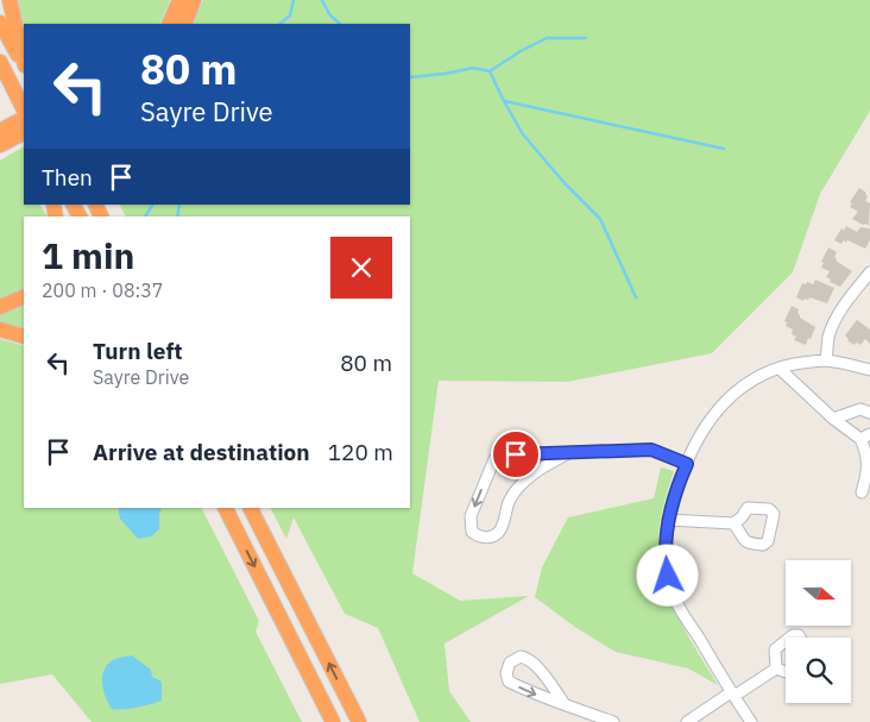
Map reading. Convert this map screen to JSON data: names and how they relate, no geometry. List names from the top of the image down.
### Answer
{
  "north": "right",
  "page": {
    "turn": ["80 m", "Sayre Drive"],
    "then": "Then",
    "heading": ["1 min", "200 m · 08:37"],
    "list": [
      {
        "name": "Turn left",
        "note": "Sayre Drive",
        "value": "80 m"
      },
      {
        "name": "Arrive at destination",
        "value": "120 m"
      }
    ]
  }
}
